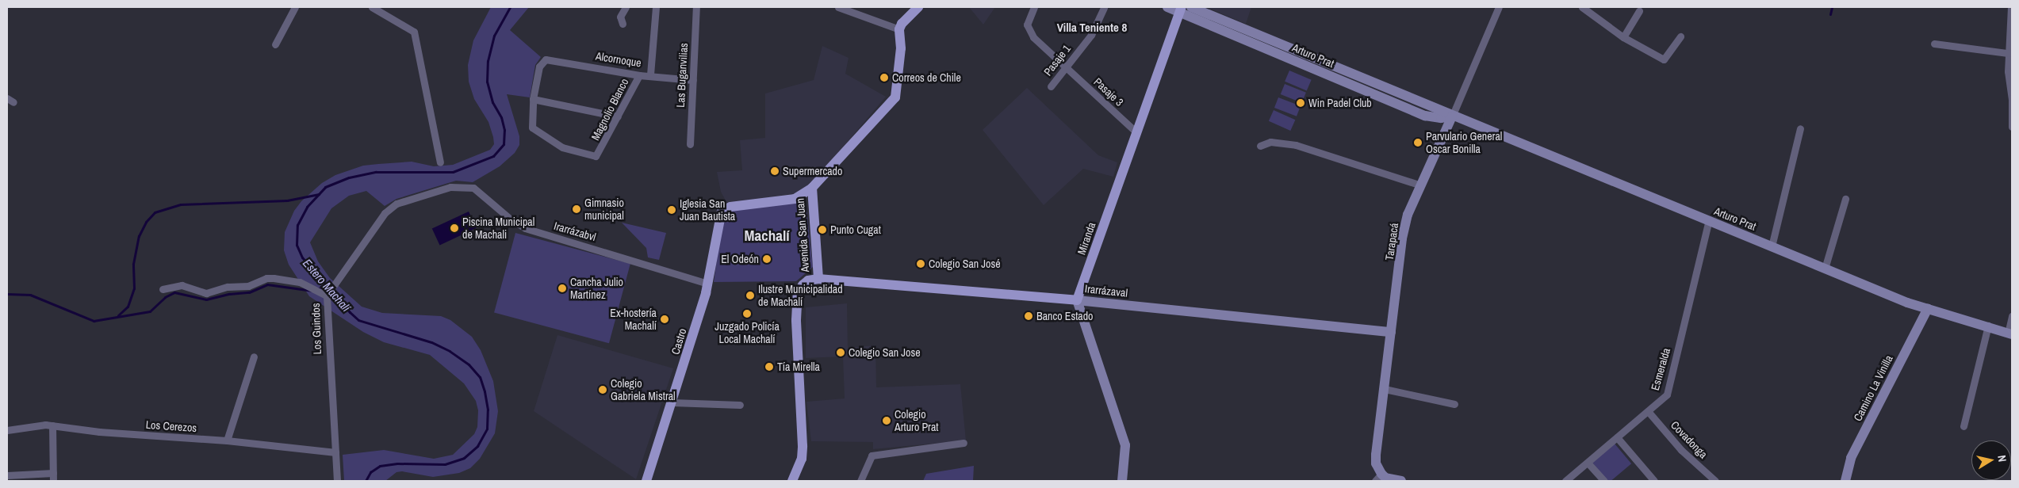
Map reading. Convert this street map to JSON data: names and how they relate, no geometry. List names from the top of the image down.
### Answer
{
  "streets": {
    "main road": [
      "Arturo Prat",
      "Avenida San Juan",
      "Miranda",
      "Tarapacá",
      "Irarrázaval",
      "Castro",
      "Camino La Vinilla"
    ],
    "street": [
      "Alcornoque",
      "Pasaje 1",
      "Las Buganvilias",
      "Pasaje 3",
      "Magnolio Blanco",
      "Irarrázabvl",
      "Los Guindos",
      "Esmeralda",
      "Los Cerezos",
      "Covadonga"
    ]
  },
  "crossings": [
    ["Arturo Prat", "Miranda"],
    ["Arturo Prat", "Tarapacá"],
    ["Arturo Prat", "Esmeralda"],
    ["Arturo Prat", "Camino La Vinilla"],
    ["Alcornoque", "Las Buganvilias"],
    ["Alcornoque", "Magnolio Blanco"],
    ["Pasaje 1", "Pasaje 3"],
    ["Pasaje 3", "Miranda"],
    ["Irarrázabvl", "Los Guindos"],
    ["Irarrázabvl", "Castro"],
    ["Avenida San Juan", "Irarrázaval"],
    ["Avenida San Juan", "Castro"],
    ["Miranda", "Irarrázaval"],
    ["Tarapacá", "Irarrázaval"],
    ["Los Guindos", "Los Cerezos"],
    ["Esmeralda", "Covadonga"]
  ],
  "districts": ["Villa Teniente 8", "Machalí"],
  "water": ["Estero Machalí"],
  "places": [
    "Correos de Chile",
    "Win Padel Club",
    "Parvulario General Oscar Bonilla",
    "Supermercado",
    "Gimnasio municipal",
    "Iglesia San Juan Bautista",
    "Piscina Municipal de Machali",
    "Punto Cugat",
    "El Odeón",
    "Colegio San José",
    "Cancha Julio Martínez",
    "Ilustre Municipalidad de Machalí",
    "Juzgado Policía Local Machalí",
    "Banco Estado",
    "Ex-hostería Machalí",
    "Colegio San Jose",
    "Tía Mirella",
    "Colegio Gabriela Mistral",
    "Colegio Arturo Prat"
  ],
  "north": "right"
}
